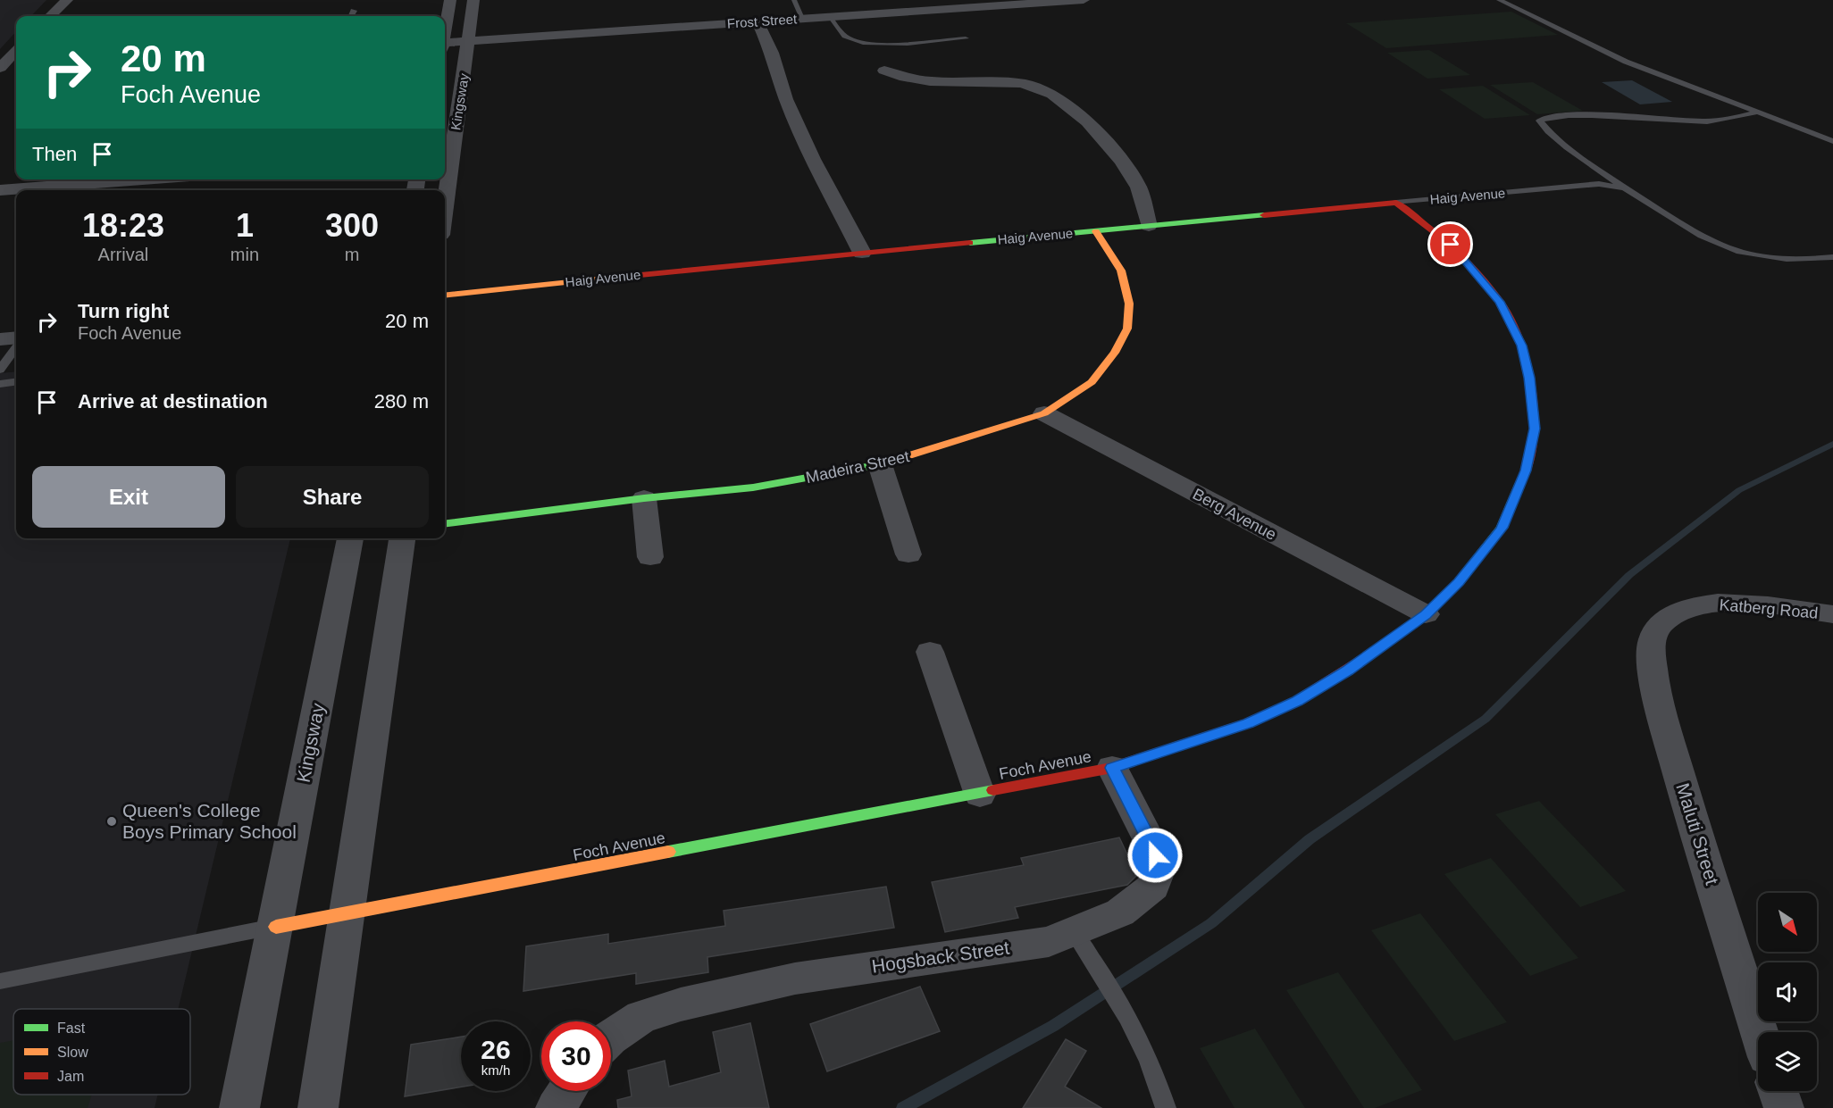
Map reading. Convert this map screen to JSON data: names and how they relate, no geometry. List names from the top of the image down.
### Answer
{
  "streets": {
    "street": [
      "Frost Street",
      "Kingsway",
      "Haig Avenue",
      "Madeira Street",
      "Berg Avenue",
      "Katberg Road",
      "Foch Avenue",
      "Maluti Street",
      "Hogsback Street"
    ]
  },
  "crossings": [
    ["Frost Street", "Kingsway"],
    ["Kingsway", "Foch Avenue"],
    ["Haig Avenue", "Madeira Street"],
    ["Haig Avenue", "Foch Avenue"],
    ["Madeira Street", "Berg Avenue"],
    ["Berg Avenue", "Foch Avenue"],
    ["Katberg Road", "Maluti Street"],
    ["Foch Avenue", "Hogsback Street"]
  ],
  "places": ["Queen's College Boys Primary School"],
  "legend": ["Fast", "Slow", "Jam"],
  "north": "bottom right",
  "page": {
    "turn": ["20 m", "Foch Avenue"],
    "then": "Then",
    "eta": [
      "18:23",
      "Arrival",
      "1",
      "min",
      "300",
      "m"
    ],
    "list": [
      {
        "name": "Turn right",
        "note": "Foch Avenue",
        "value": "20 m"
      },
      {
        "name": "Arrive at destination",
        "value": "280 m"
      }
    ],
    "buttons": ["Exit", "Share"],
    "speed": "26 km/h",
    "limit": "30"
  }
}
